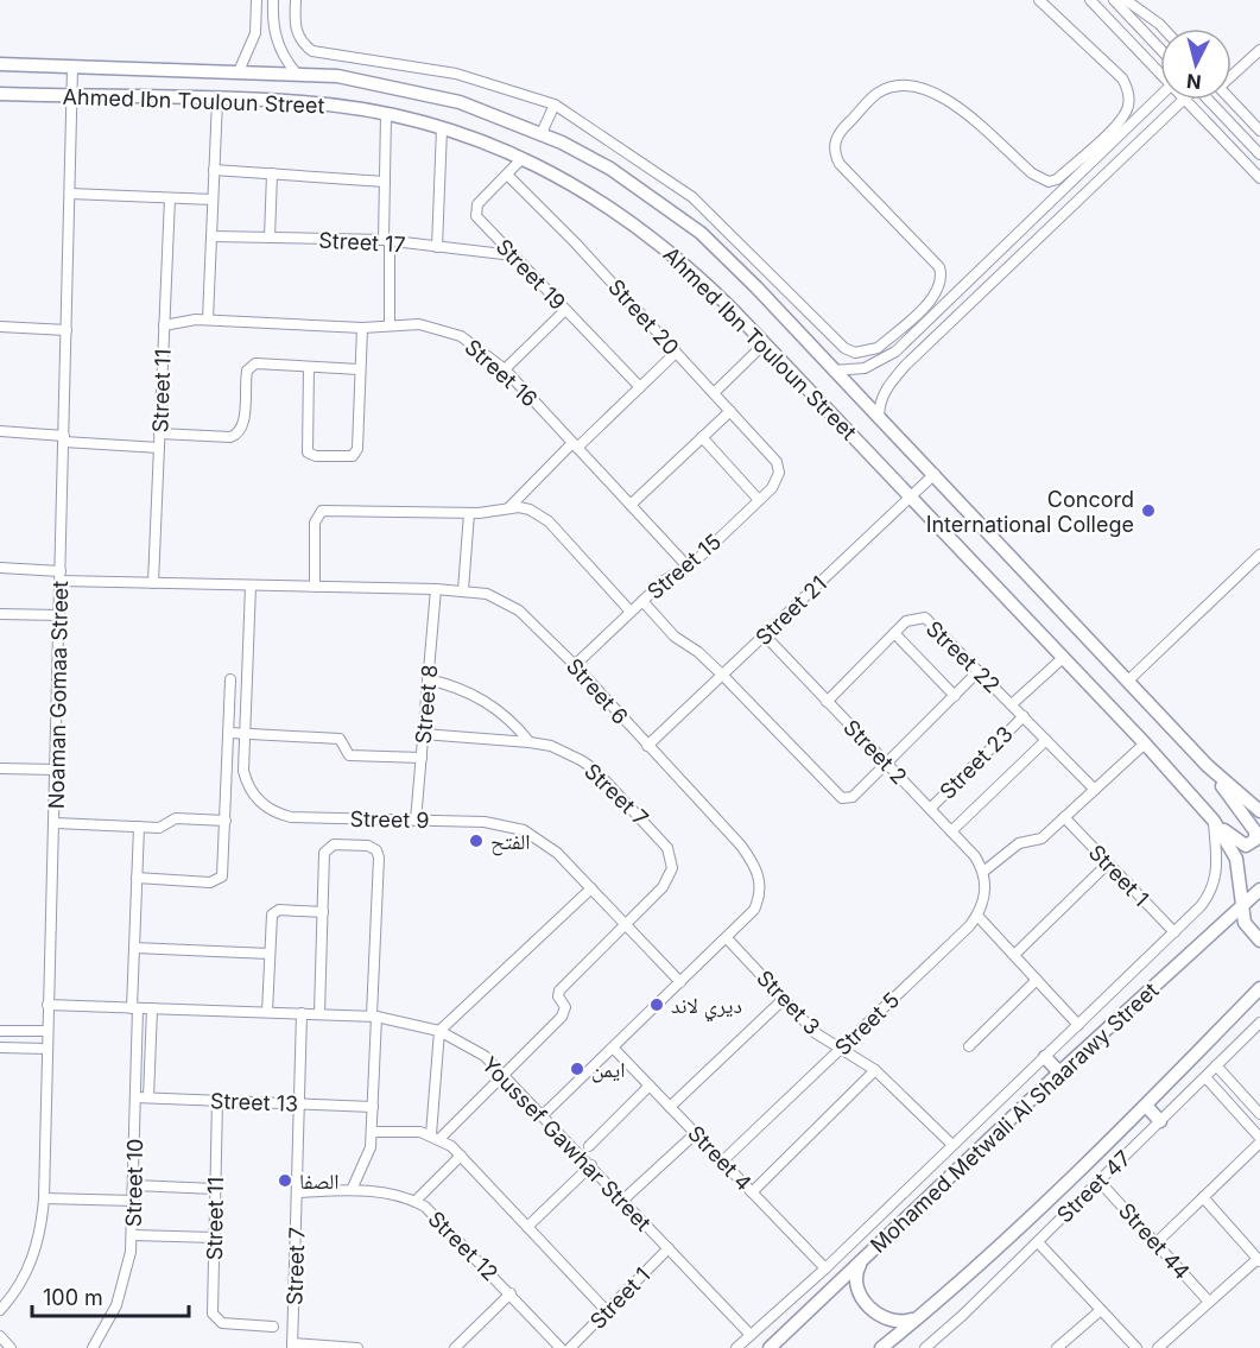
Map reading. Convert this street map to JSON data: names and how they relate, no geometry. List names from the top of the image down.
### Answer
{
  "streets": {
    "street": [
      "Ahmed Ibn Touloun Street",
      "Street 17",
      "Street 19",
      "Street 20",
      "Street 16",
      "Street 11",
      "Street 15",
      "Street 21",
      "Street 22",
      "Street 6",
      "Noaman Gomaa Street",
      "Street 8",
      "Street 2",
      "Street 23",
      "Street 7",
      "Street 9",
      "Street 1",
      "Street 3",
      "Street 5",
      "Street 13",
      "Mohamed Metwali Al Shaarawy Street",
      "Youssef Gawhar Street",
      "Street 4",
      "Street 10",
      "Street 47",
      "Street 44",
      "Street 12"
    ]
  },
  "crossings": [
    ["Ahmed Ibn Touloun Street", "Street 19"],
    ["Ahmed Ibn Touloun Street", "Street 21"],
    ["Ahmed Ibn Touloun Street", "Noaman Gomaa Street"],
    ["Ahmed Ibn Touloun Street", "Mohamed Metwali Al Shaarawy Street"],
    ["Street 17", "Street 19"],
    ["Street 19", "Street 20"],
    ["Street 20", "Street 15"],
    ["Street 16", "Street 11"],
    ["Street 16", "Street 15"],
    ["Street 11", "Street 6"],
    ["Street 11", "Street 13"],
    ["Street 15", "Street 6"],
    ["Street 21", "Street 6"],
    ["Street 21", "Street 2"],
    ["Street 22", "Street 2"],
    ["Street 22", "Street 23"],
    ["Street 6", "Noaman Gomaa Street"],
    ["Street 6", "Street 8"],
    ["Street 6", "Street 9"],
    ["Street 6", "Street 3"],
    ["Street 6", "Youssef Gawhar Street"],
    ["Street 6", "Street 4"],
    ["Noaman Gomaa Street", "Youssef Gawhar Street"],
    ["Street 8", "Street 7"],
    ["Street 8", "Street 9"],
    ["Street 2", "Street 23"],
    ["Street 7", "Street 9"],
    ["Street 7", "Street 13"],
    ["Street 7", "Youssef Gawhar Street"],
    ["Street 7", "Street 12"],
    ["Street 1", "Youssef Gawhar Street"],
    ["Street 3", "Street 5"],
    ["Street 5", "Street 4"],
    ["Street 13", "Street 10"],
    ["Youssef Gawhar Street", "Street 10"],
    ["Street 47", "Street 44"]
  ],
  "places": [
    "Concord International College",
    "الفتح",
    "ديري لاند",
    "ايمن",
    "الصفا"
  ],
  "scale_bar": "100 m",
  "north": "bottom"
}
